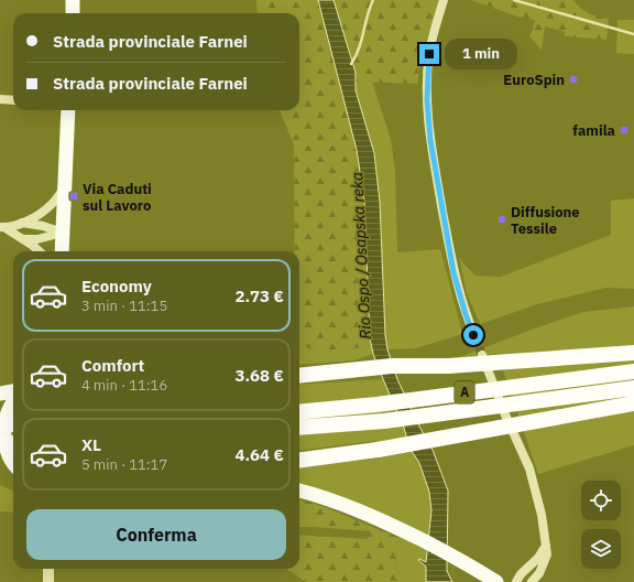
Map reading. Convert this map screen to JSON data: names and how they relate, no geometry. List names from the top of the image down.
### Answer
{
  "streets": {
    "highway": ["A"]
  },
  "water": ["Rio Ospo / Osapska reka"],
  "places": {
    "other": ["EuroSpin", "famila", "Diffusione Tessile"],
    "transit": ["Via Caduti sul Lavoro"]
  },
  "page": {
    "banner": ["Strada provinciale Farnei", "Strada provinciale Farnei"],
    "bubble": "1 min",
    "list": [
      {
        "name": "Economy",
        "note": "3 min · 11:15",
        "value": "2.73 €"
      },
      {
        "name": "Comfort",
        "note": "4 min · 11:16",
        "value": "3.68 €"
      },
      {
        "name": "XL",
        "note": "5 min · 11:17",
        "value": "4.64 €"
      }
    ],
    "buttons": "Conferma"
  }
}
